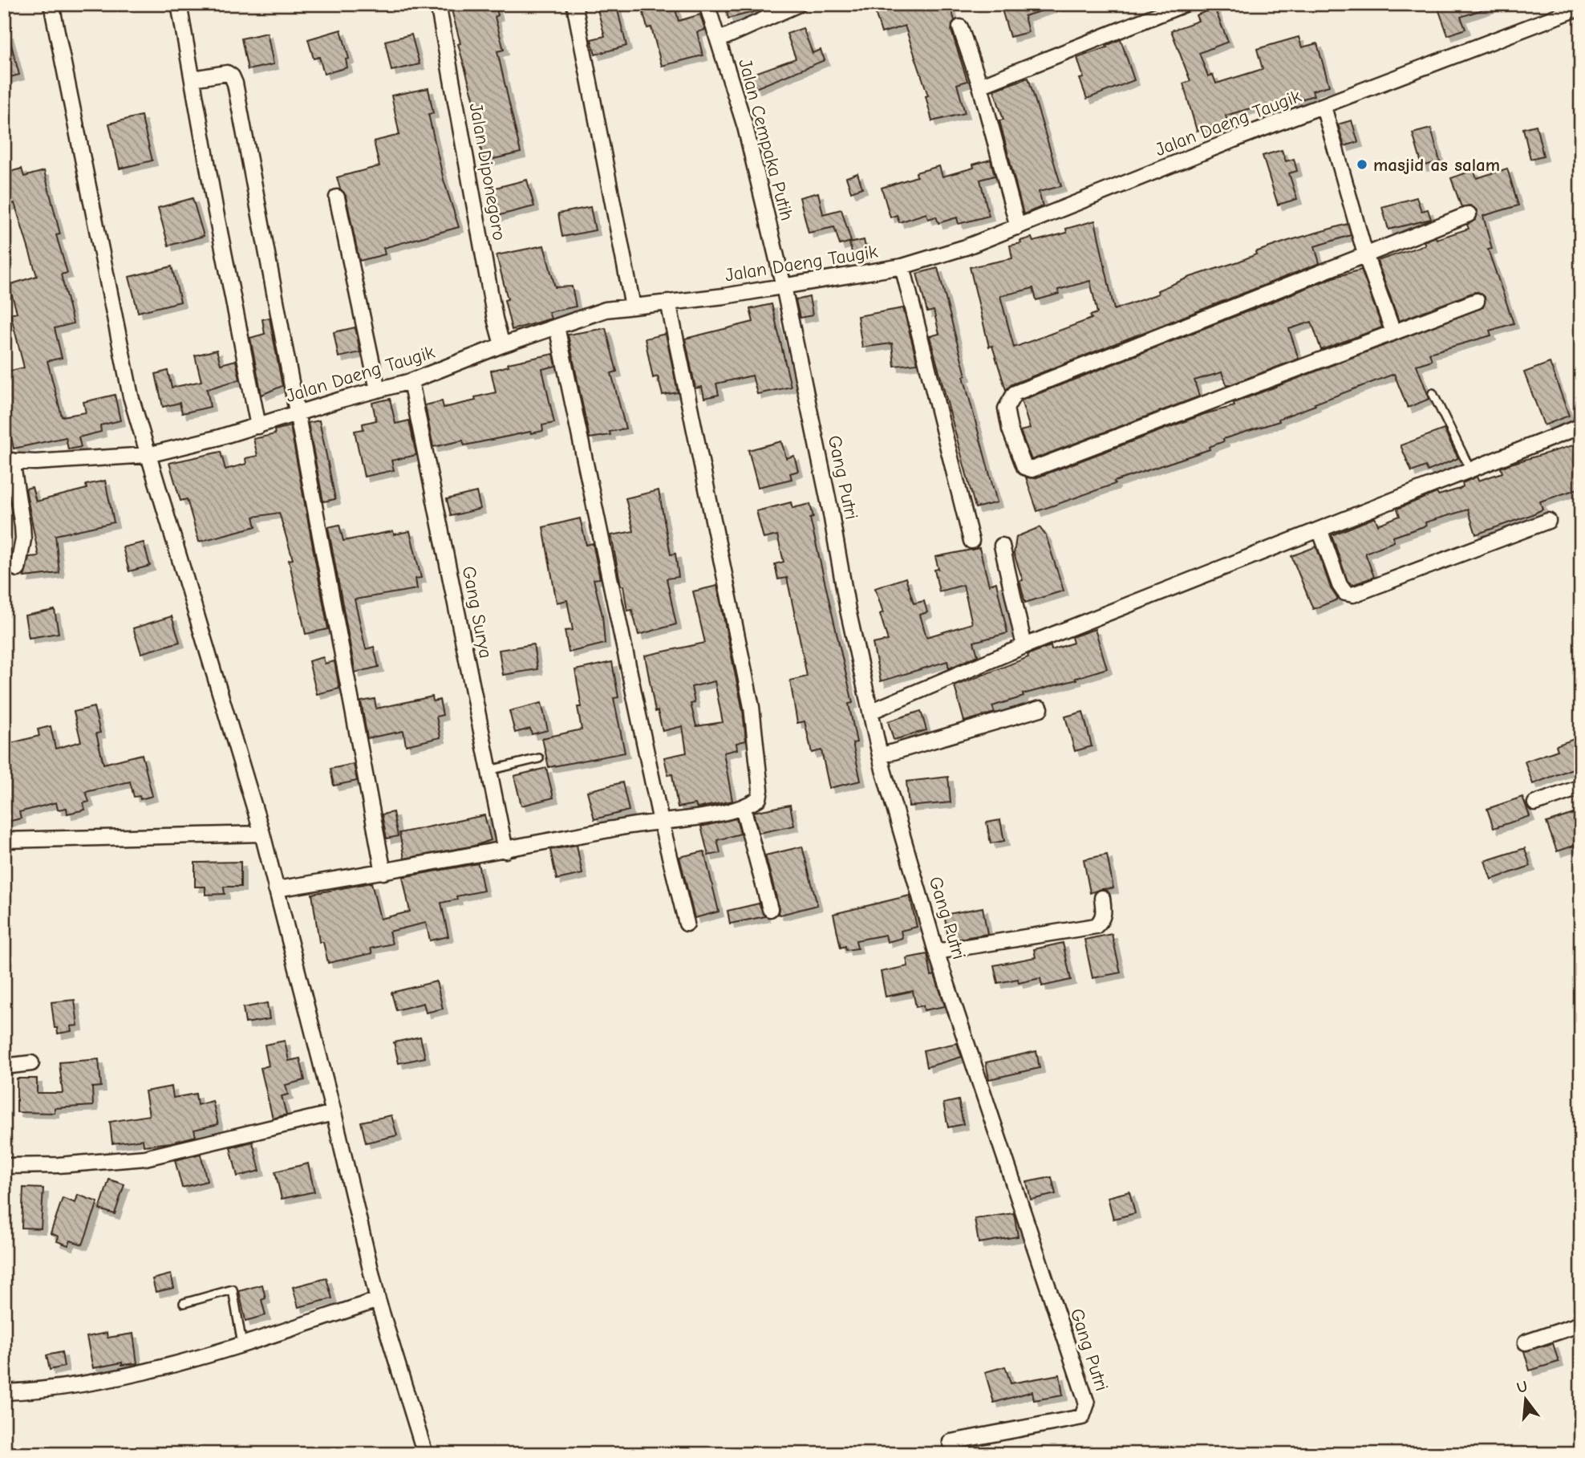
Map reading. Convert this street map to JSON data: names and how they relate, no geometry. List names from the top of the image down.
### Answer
{
  "streets": {
    "street": [
      "Jalan Daeng Taugik",
      "Jalan Cempaka Putih",
      "Jalan Diponegoro",
      "Gang Putri",
      "Gang Surya"
    ]
  },
  "crossings": [
    ["Jalan Daeng Taugik", "Jalan Cempaka Putih"],
    ["Jalan Daeng Taugik", "Jalan Diponegoro"],
    ["Jalan Daeng Taugik", "Gang Putri"],
    ["Jalan Daeng Taugik", "Gang Surya"],
    ["Jalan Cempaka Putih", "Gang Putri"]
  ],
  "places": ["masjid as salam"],
  "north": "top"
}
